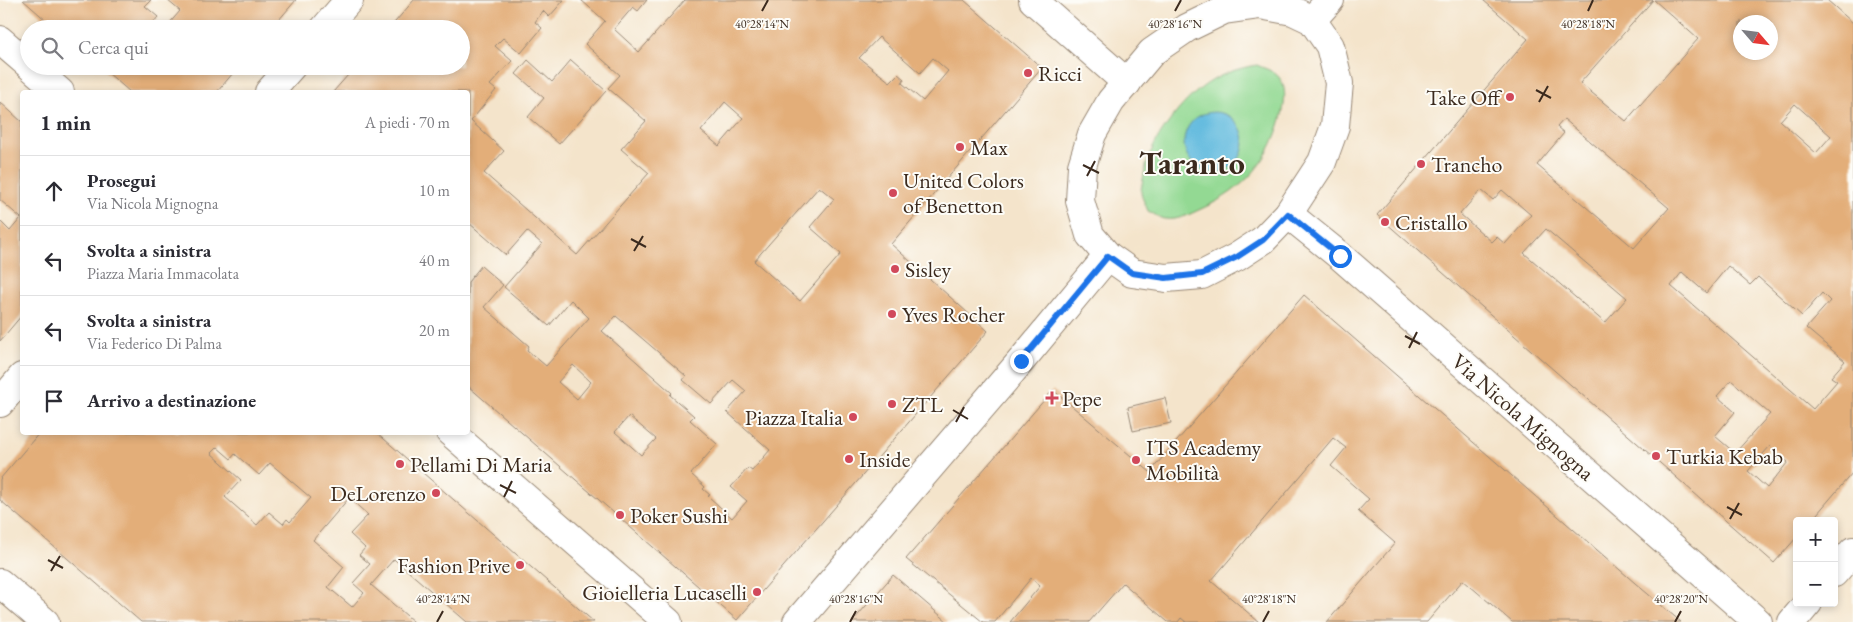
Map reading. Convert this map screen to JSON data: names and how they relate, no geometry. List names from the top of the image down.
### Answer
{
  "streets": {
    "street": ["Via Nicola Mignogna"]
  },
  "districts": ["Taranto"],
  "places": {
    "other": [
      "Ricci",
      "Take Off",
      "Max",
      "Trancho",
      "United Colors of Benetton",
      "Cristallo",
      "Sisley",
      "Yves Rocher",
      "ZTL",
      "Piazza Italia",
      "Turkia Kebab",
      "Inside",
      "ITS Academy Mobilità",
      "Pellami Di Maria",
      "DeLorenzo",
      "Poker Sushi",
      "Fashion Prive",
      "Gioielleria Lucaselli"
    ],
    "health": ["Pepe"]
  },
  "north": "bottom right",
  "page": {
    "search": "Cerca qui",
    "heading": ["1 min", "A piedi · 70 m"],
    "list": [
      ["Prosegui", "Via Nicola Mignogna", "10 m"],
      ["Svolta a sinistra", "Piazza Maria Immacolata", "40 m"],
      ["Svolta a sinistra", "Via Federico Di Palma", "20 m"],
      "Arrivo a destinazione"
    ],
    "map_buttons": ["+", "−"]
  },
  "coordinates": [
    "40°28'14\"N",
    "40°28'16\"N",
    "40°28'18\"N",
    "40°28'20\"N"
  ]
}
